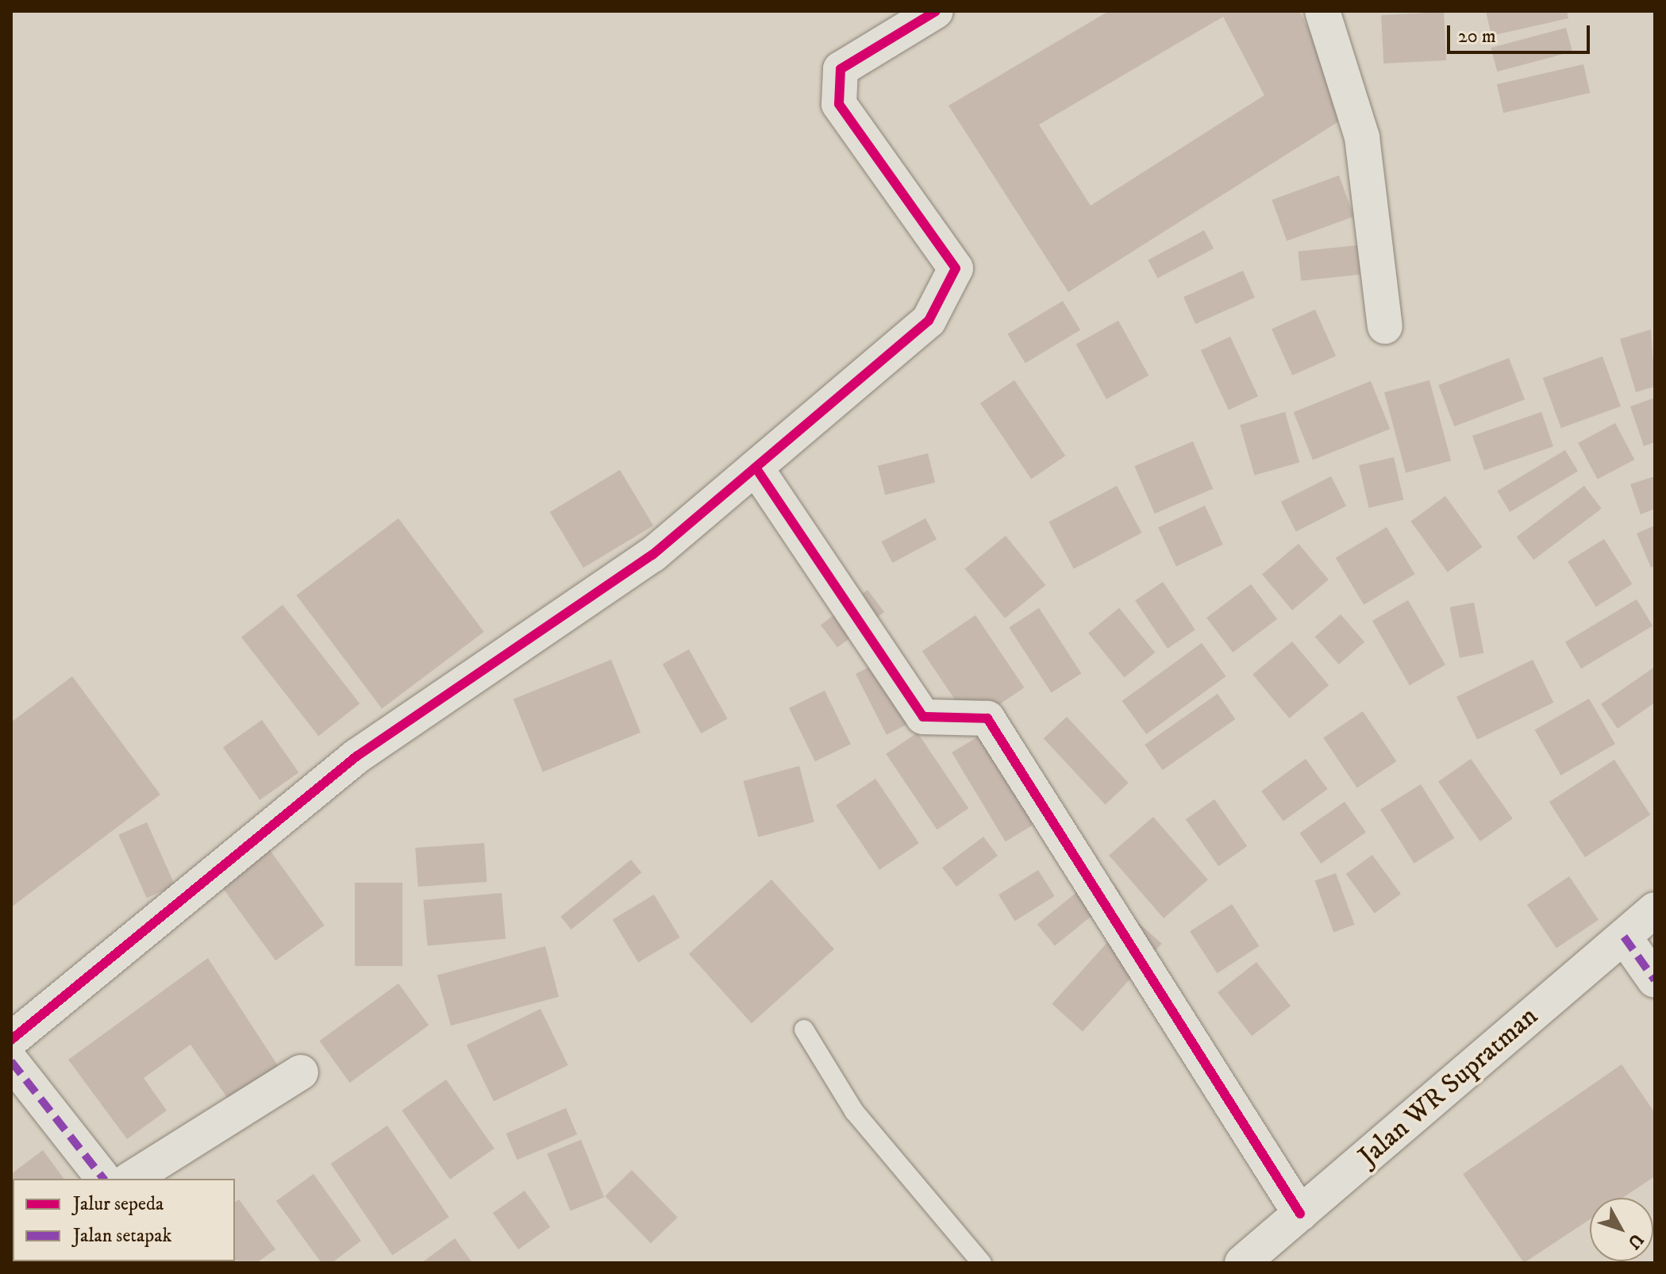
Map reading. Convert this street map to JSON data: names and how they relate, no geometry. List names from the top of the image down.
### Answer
{
  "streets": {
    "street": ["Jalan WR Supratman"]
  },
  "legend": ["Jalur sepeda", "Jalan setapak"],
  "scale_bar": "20 m",
  "north": "bottom right"
}
